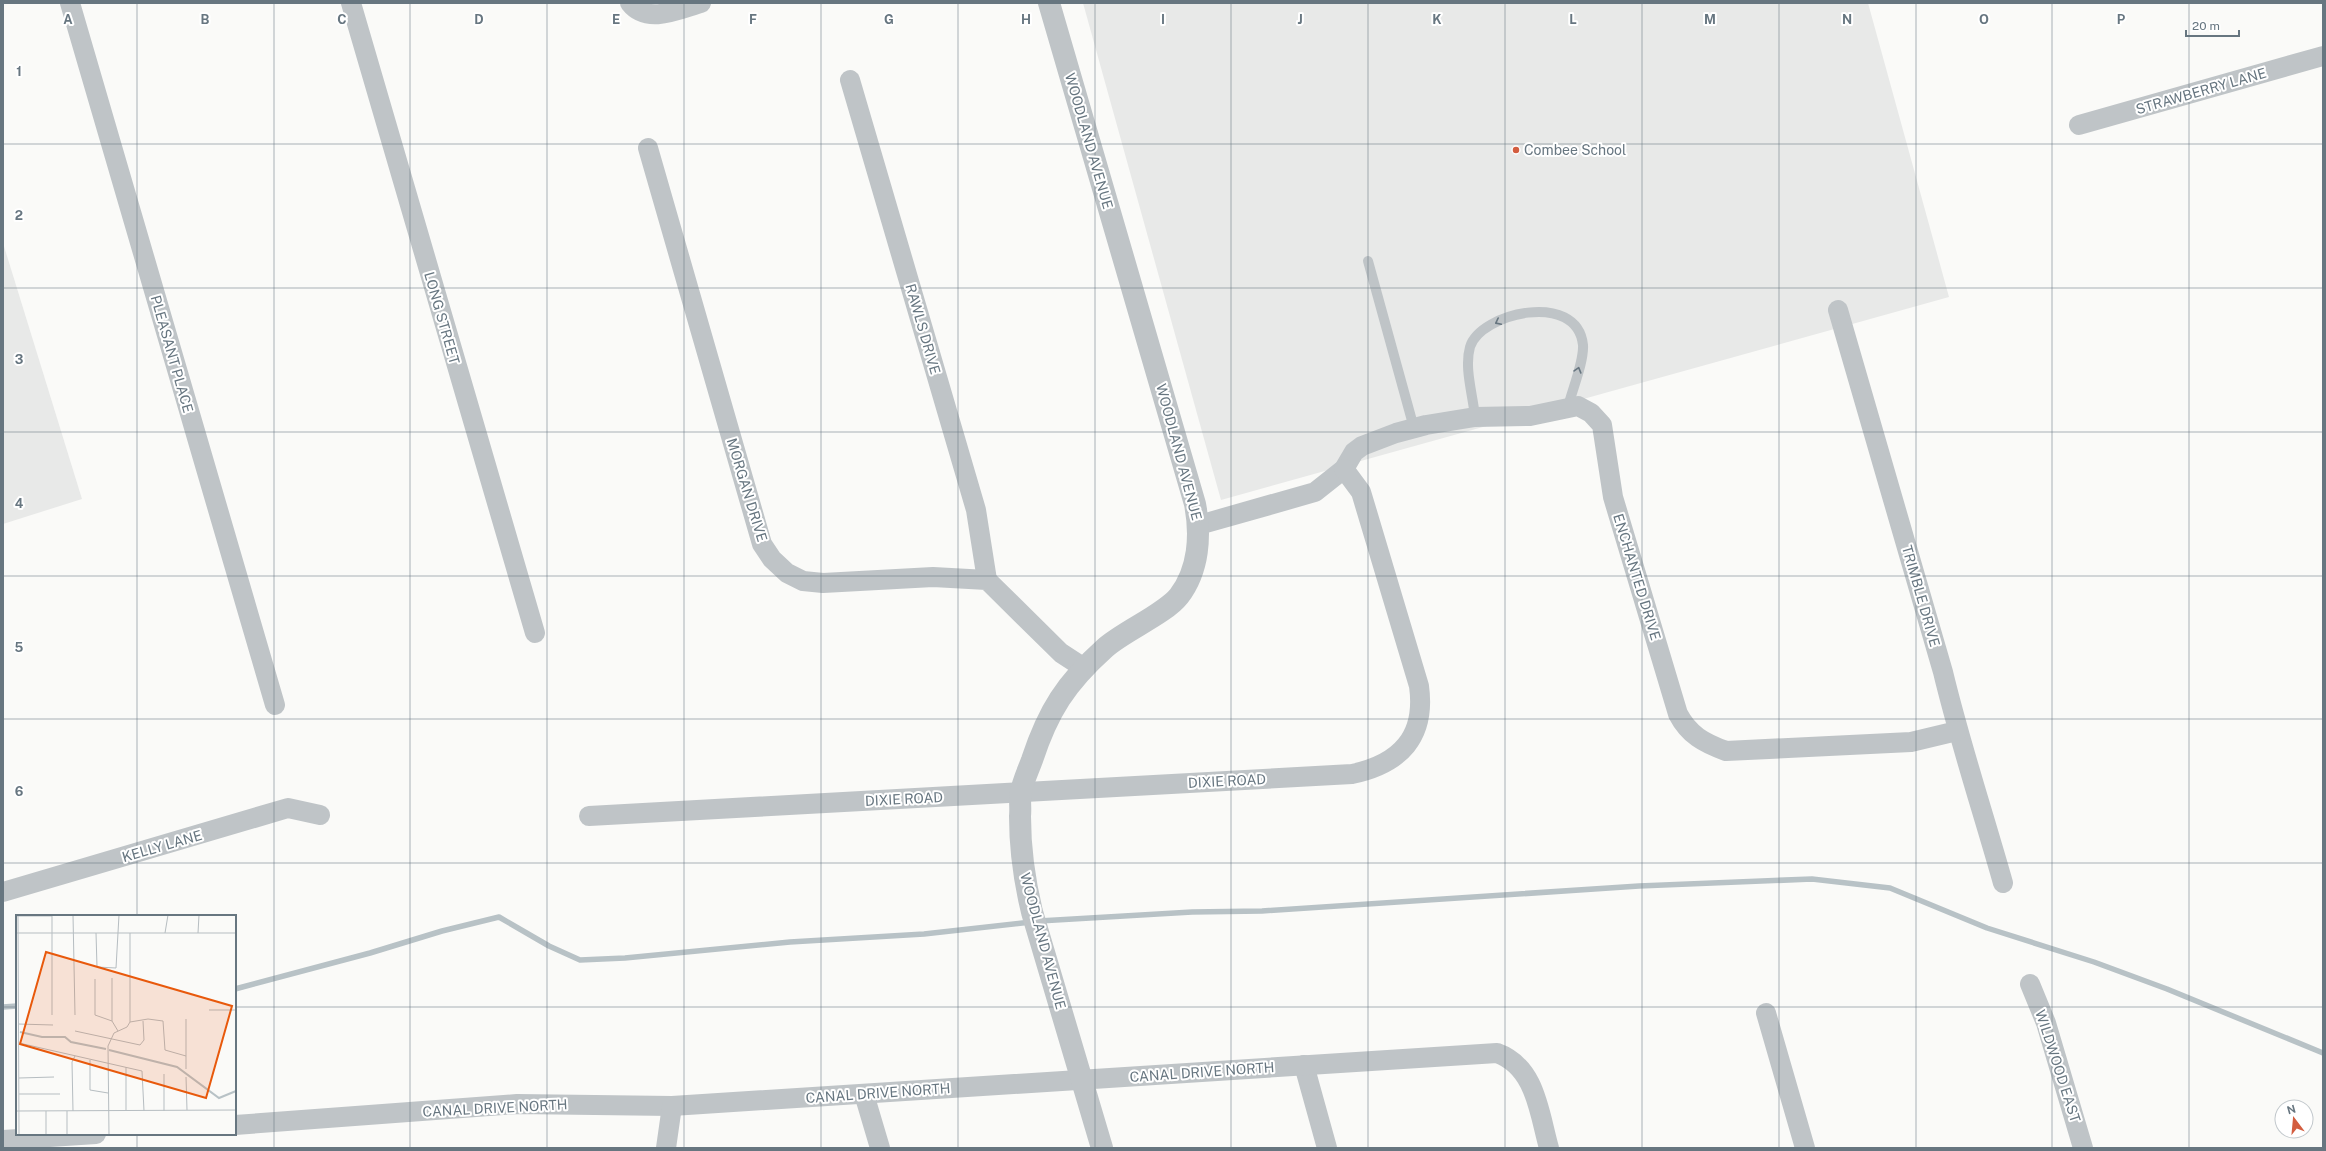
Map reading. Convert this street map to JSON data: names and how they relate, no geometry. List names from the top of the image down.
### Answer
{
  "streets": {
    "street": [
      "STRAWBERRY LANE",
      "WOODLAND AVENUE",
      "LONG STREET",
      "RAWLS DRIVE",
      "PLEASANT PLACE",
      "MORGAN DRIVE",
      "ENCHANTED DRIVE",
      "TRIMBLE DRIVE",
      "DIXIE ROAD",
      "KELLY LANE",
      "WILDWOOD EAST",
      "CANAL DRIVE NORTH"
    ]
  },
  "crossings": [
    ["WOODLAND AVENUE", "DIXIE ROAD"],
    ["WOODLAND AVENUE", "CANAL DRIVE NORTH"],
    ["RAWLS DRIVE", "MORGAN DRIVE"],
    ["ENCHANTED DRIVE", "TRIMBLE DRIVE"],
    ["ENCHANTED DRIVE", "DIXIE ROAD"]
  ],
  "places": ["Combee School"],
  "scale_bar": "20 m",
  "north": "top",
  "grid": {
    "columns": [
      "A",
      "B",
      "C",
      "D",
      "E",
      "F",
      "G",
      "H",
      "I",
      "J",
      "K",
      "L",
      "M",
      "N",
      "O",
      "P"
    ],
    "rows": [
      "1",
      "2",
      "3",
      "4",
      "5",
      "6"
    ]
  }
}
